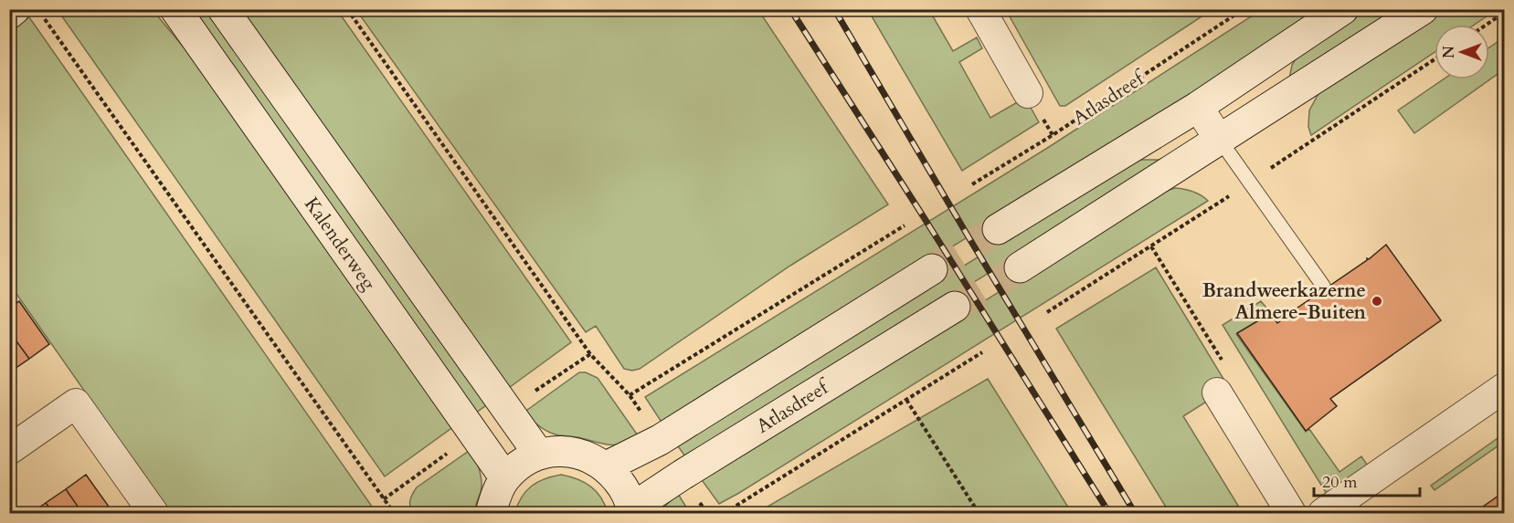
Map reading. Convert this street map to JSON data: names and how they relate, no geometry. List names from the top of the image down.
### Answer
{
  "streets": {
    "main road": ["Atlasdreef", "Kalenderweg"]
  },
  "places": ["Brandweerkazerne Almere-Buiten"],
  "scale_bar": "20 m",
  "north": "left"
}
